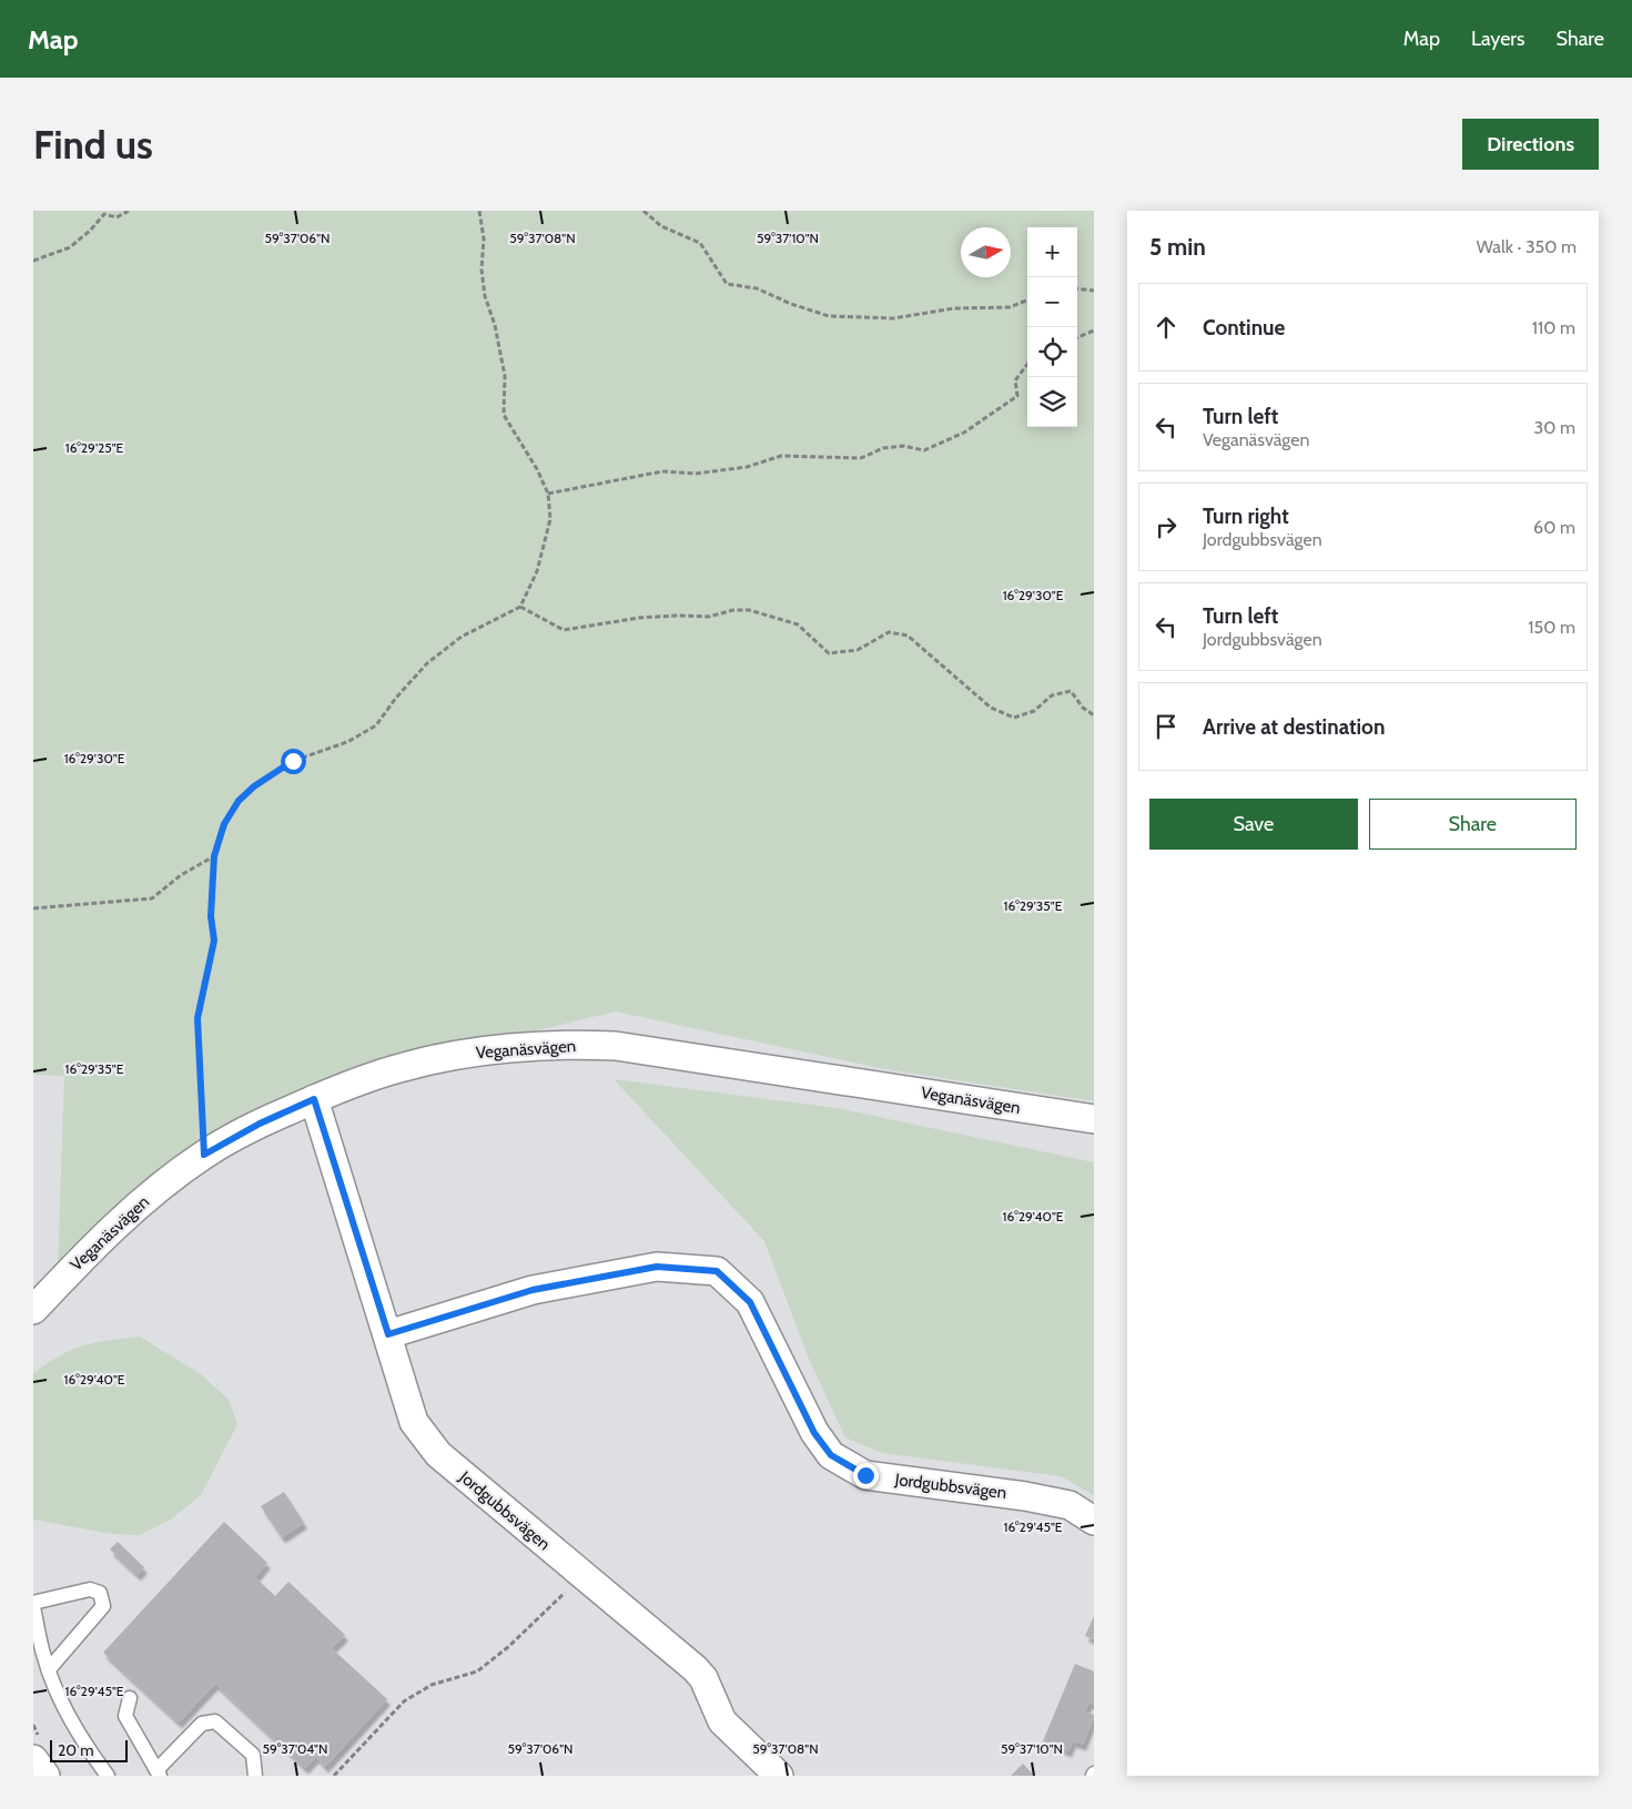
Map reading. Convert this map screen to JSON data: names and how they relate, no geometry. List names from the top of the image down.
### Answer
{
  "streets": {
    "street": ["Veganäsvägen", "Jordgubbsvägen"]
  },
  "crossings": [
    ["Veganäsvägen", "Jordgubbsvägen"]
  ],
  "scale_bar": "20 m",
  "north": "right",
  "page": {
    "header": "Map",
    "nav": ["Map", "Layers", "Share"],
    "buttons": [
      "Directions",
      ["Save", "Share"]
    ],
    "title": "Find us",
    "heading": ["5 min", "Walk · 350 m"],
    "map_buttons": ["+", "−"],
    "list": [
      ["Continue", "110 m"],
      ["Turn left", "Veganäsvägen", "30 m"],
      ["Turn right", "Jordgubbsvägen", "60 m"],
      ["Turn left", "Jordgubbsvägen", "150 m"],
      "Arrive at destination"
    ],
    "scale": "20 m"
  },
  "coordinates": [
    "59°37'06\"N",
    "59°37'08\"N",
    "59°37'10\"N",
    "16°29'25\"E",
    "16°29'30\"E",
    "16°29'35\"E",
    "16°29'40\"E",
    "16°29'45\"E",
    "59°37'04\"N"
  ]
}
